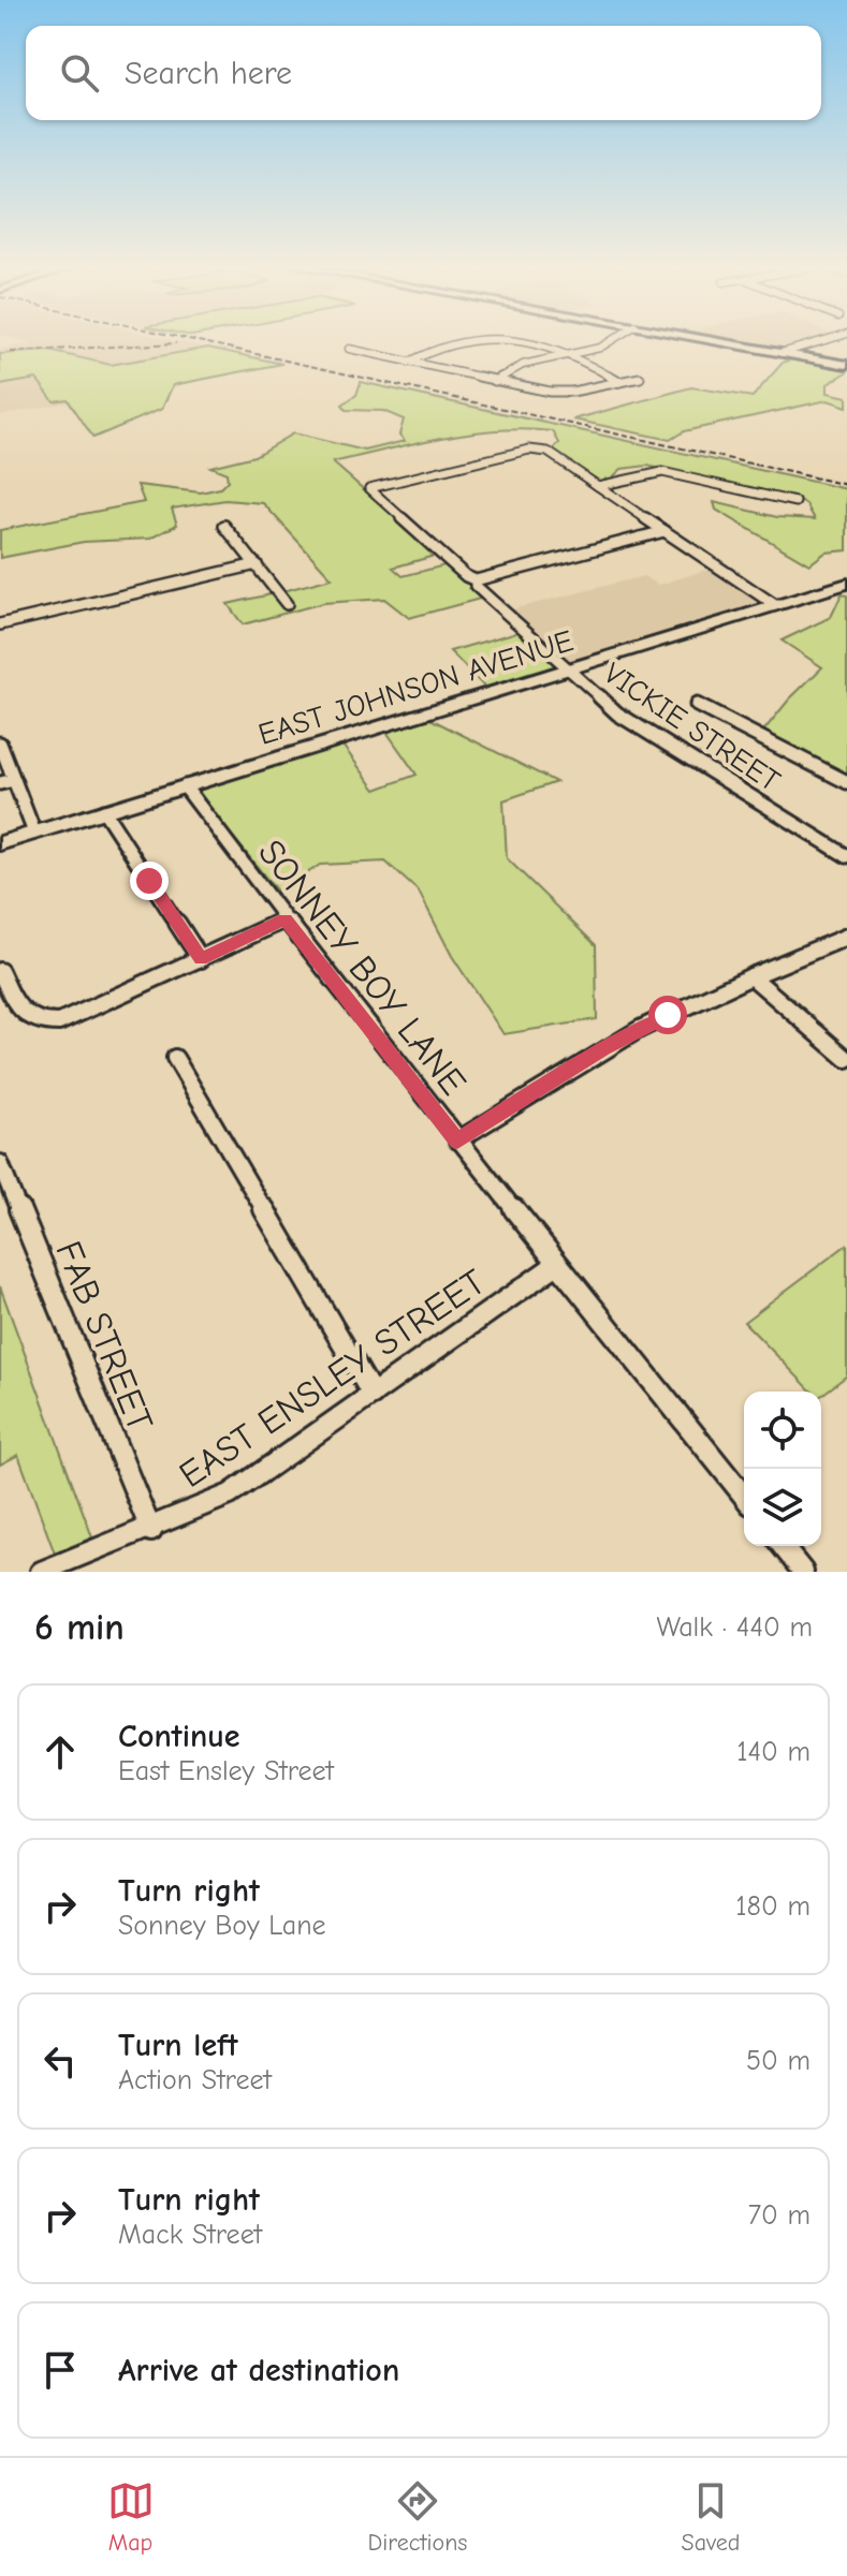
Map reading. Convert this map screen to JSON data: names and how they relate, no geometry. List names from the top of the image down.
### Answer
{
  "streets": {
    "main road": ["EAST JOHNSON AVENUE"],
    "street": [
      "VICKIE STREET",
      "SONNEY BOY LANE",
      "FAB STREET",
      "EAST ENSLEY STREET"
    ]
  },
  "crossings": [
    ["EAST JOHNSON AVENUE", "VICKIE STREET"],
    ["EAST JOHNSON AVENUE", "SONNEY BOY LANE"],
    ["SONNEY BOY LANE", "EAST ENSLEY STREET"],
    ["FAB STREET", "EAST ENSLEY STREET"]
  ],
  "page": {
    "search": "Search here",
    "heading": ["6 min", "Walk · 440 m"],
    "list": [
      ["Continue", "East Ensley Street", "140 m"],
      ["Turn right", "Sonney Boy Lane", "180 m"],
      ["Turn left", "Action Street", "50 m"],
      ["Turn right", "Mack Street", "70 m"],
      "Arrive at destination"
    ],
    "nav": ["Map", "Directions", "Saved"]
  }
}
